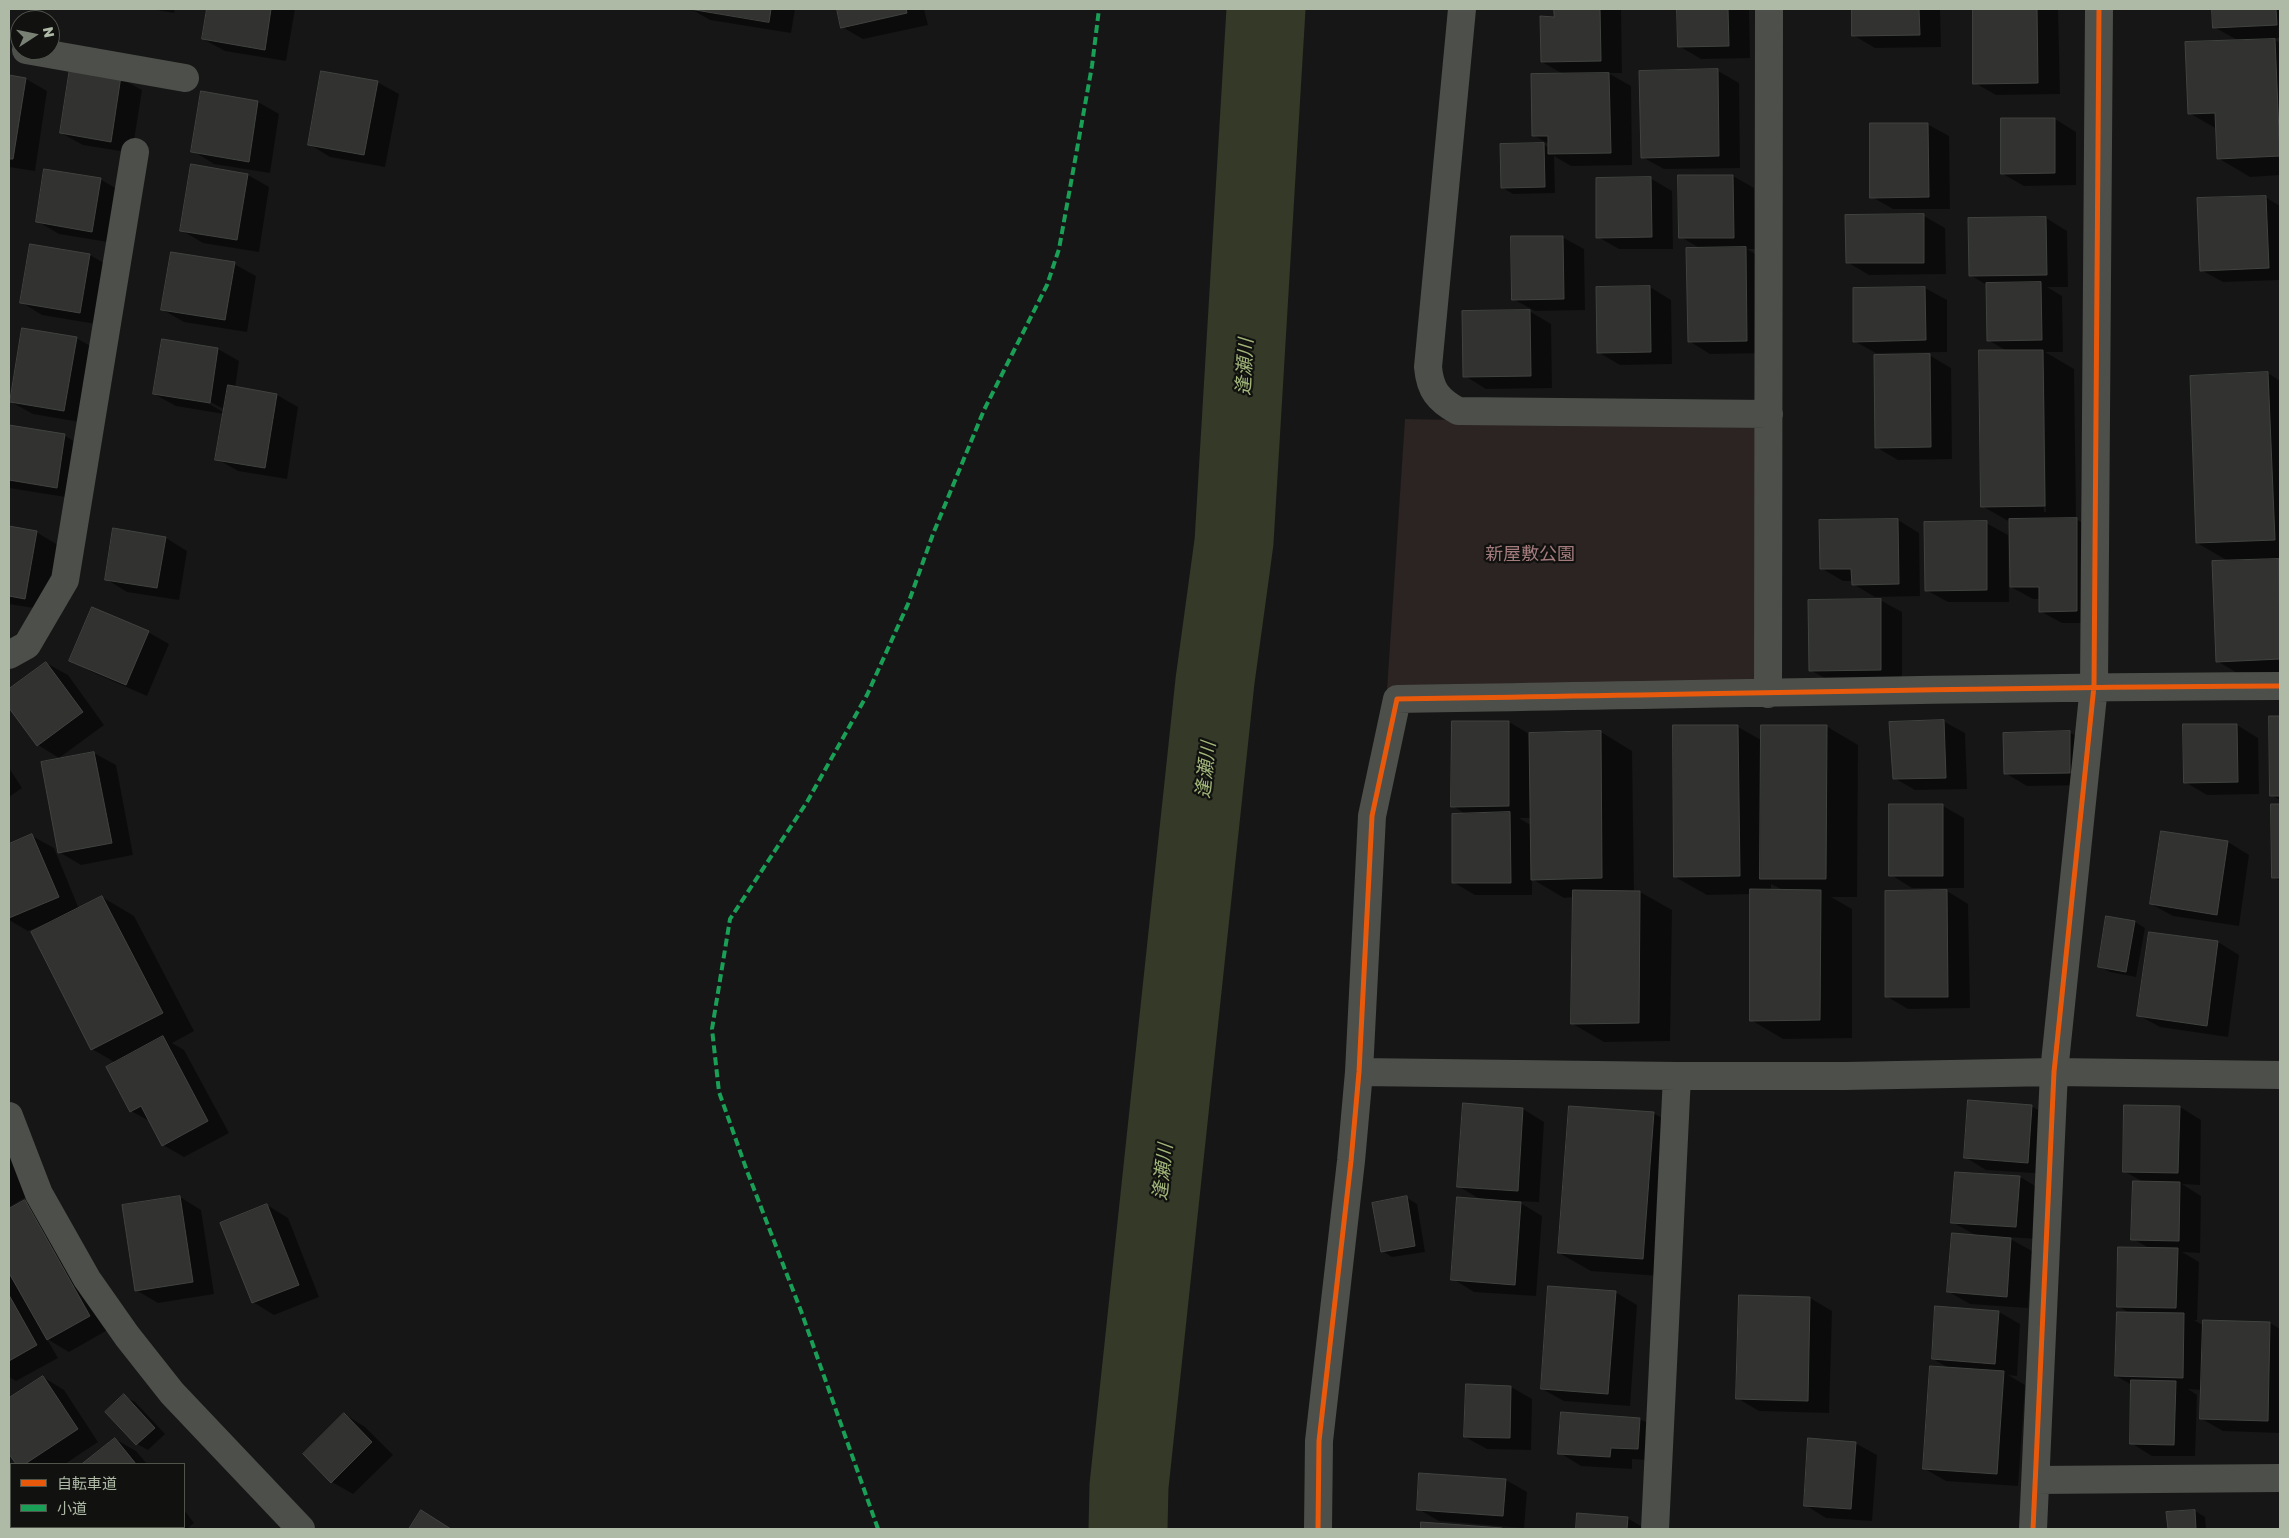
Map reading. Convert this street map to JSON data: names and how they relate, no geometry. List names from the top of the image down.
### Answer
{
  "water": ["逢瀬川"],
  "parks": ["新屋敷公園"],
  "legend": ["自転車道", "小道"],
  "north": "right"
}
